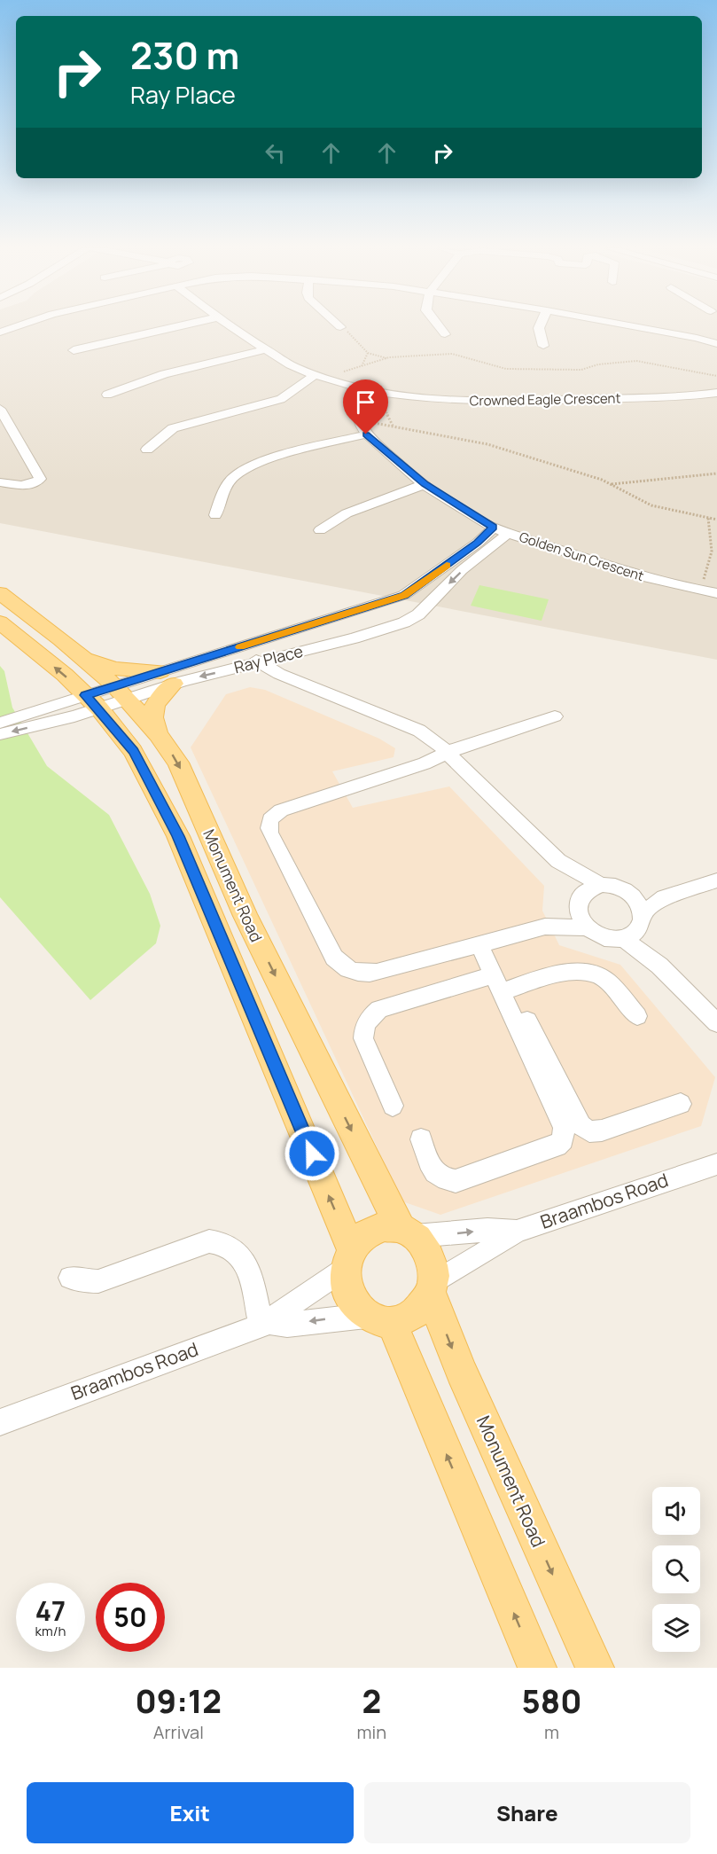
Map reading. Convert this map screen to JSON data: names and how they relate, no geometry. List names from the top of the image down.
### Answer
{
  "streets": {
    "main road": ["Monument Road"],
    "street": [
      "Crowned Eagle Crescent",
      "Golden Sun Crescent",
      "Ray Place",
      "Braambos Road"
    ]
  },
  "crossings": [
    ["Golden Sun Crescent", "Ray Place"],
    ["Ray Place", "Monument Road"],
    ["Monument Road", "Braambos Road"]
  ],
  "page": {
    "turn": ["230 m", "Ray Place"],
    "speed": "47 km/h",
    "limit": "50",
    "eta": [
      "09:12",
      "Arrival",
      "2",
      "min",
      "580",
      "m"
    ],
    "buttons": ["Exit", "Share"]
  }
}
